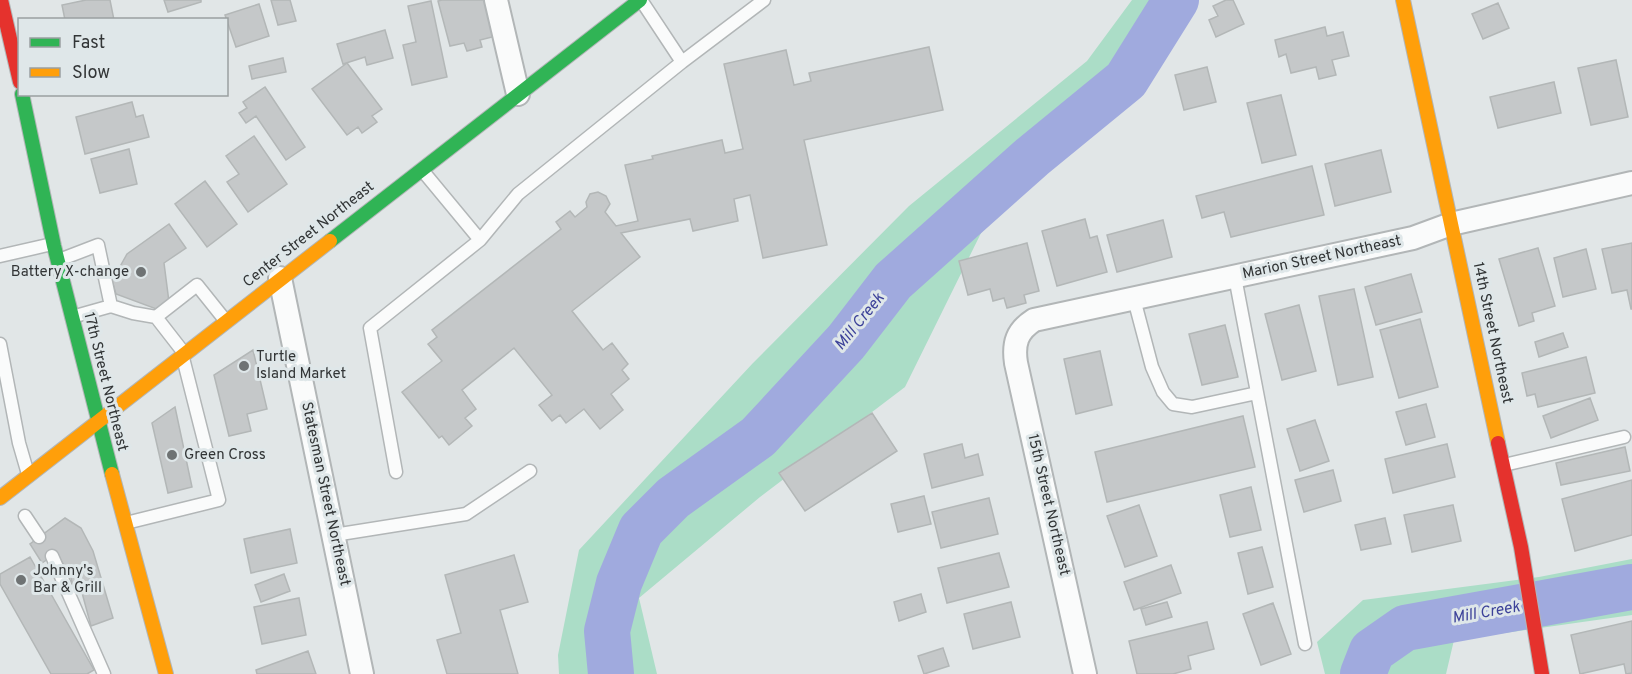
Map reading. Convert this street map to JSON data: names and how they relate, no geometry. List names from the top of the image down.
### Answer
{
  "streets": {
    "main road": ["Center Street Northeast", "14th Street Northeast", "17th Street Northeast"],
    "street": ["Marion Street Northeast", "Statesman Street Northeast", "15th Street Northeast"]
  },
  "crossings": [
    ["Center Street Northeast", "17th Street Northeast"],
    ["Center Street Northeast", "Statesman Street Northeast"],
    ["Marion Street Northeast", "14th Street Northeast"],
    ["Marion Street Northeast", "15th Street Northeast"]
  ],
  "water": ["Mill Creek"],
  "places": [
    "Battery X-change",
    "Turtle Island Market",
    "Green Cross",
    "Johnny's Bar & Grill"
  ],
  "legend": ["Fast", "Slow"]
}
